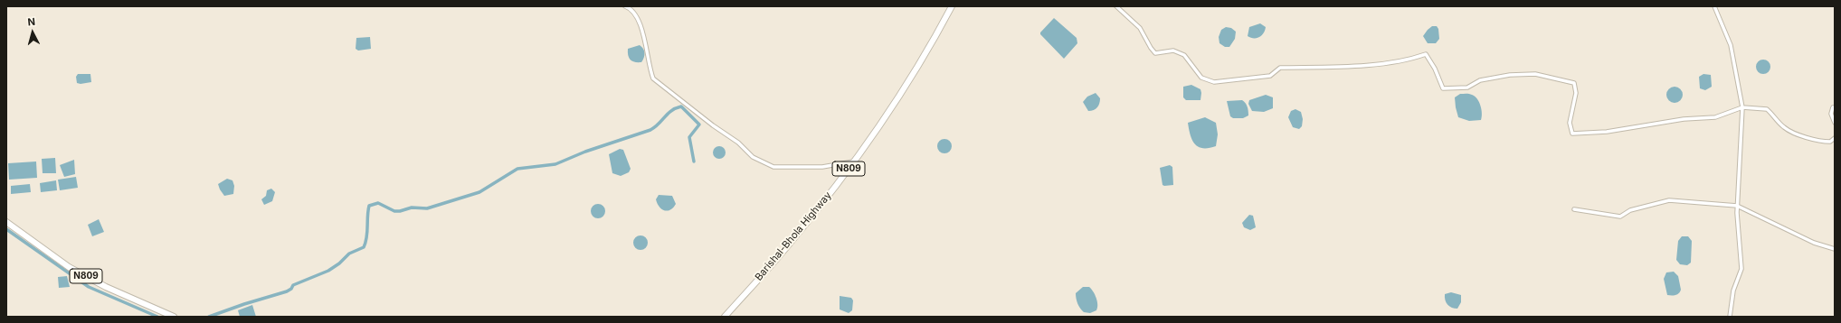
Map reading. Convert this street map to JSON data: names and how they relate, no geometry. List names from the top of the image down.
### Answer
{
  "streets": {
    "highway": ["N809", "Barishal-Bhola Highway"]
  },
  "north": "top"
}
